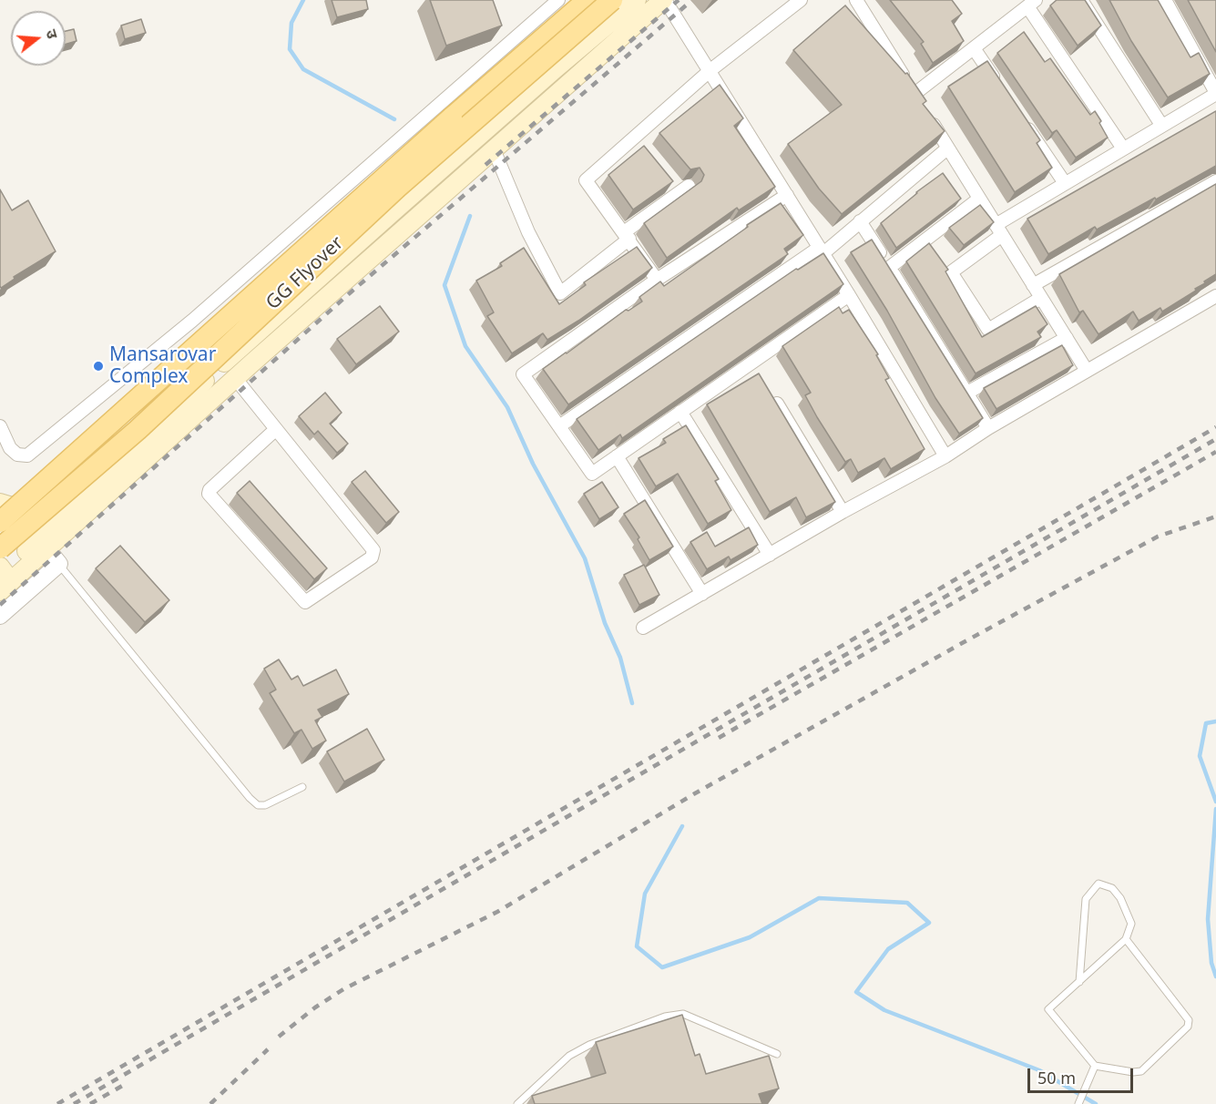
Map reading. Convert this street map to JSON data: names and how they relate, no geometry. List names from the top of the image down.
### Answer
{
  "streets": {
    "main road": ["GG Flyover"]
  },
  "places": ["Mansarovar Complex"],
  "scale_bar": "50 m",
  "north": "right"
}
